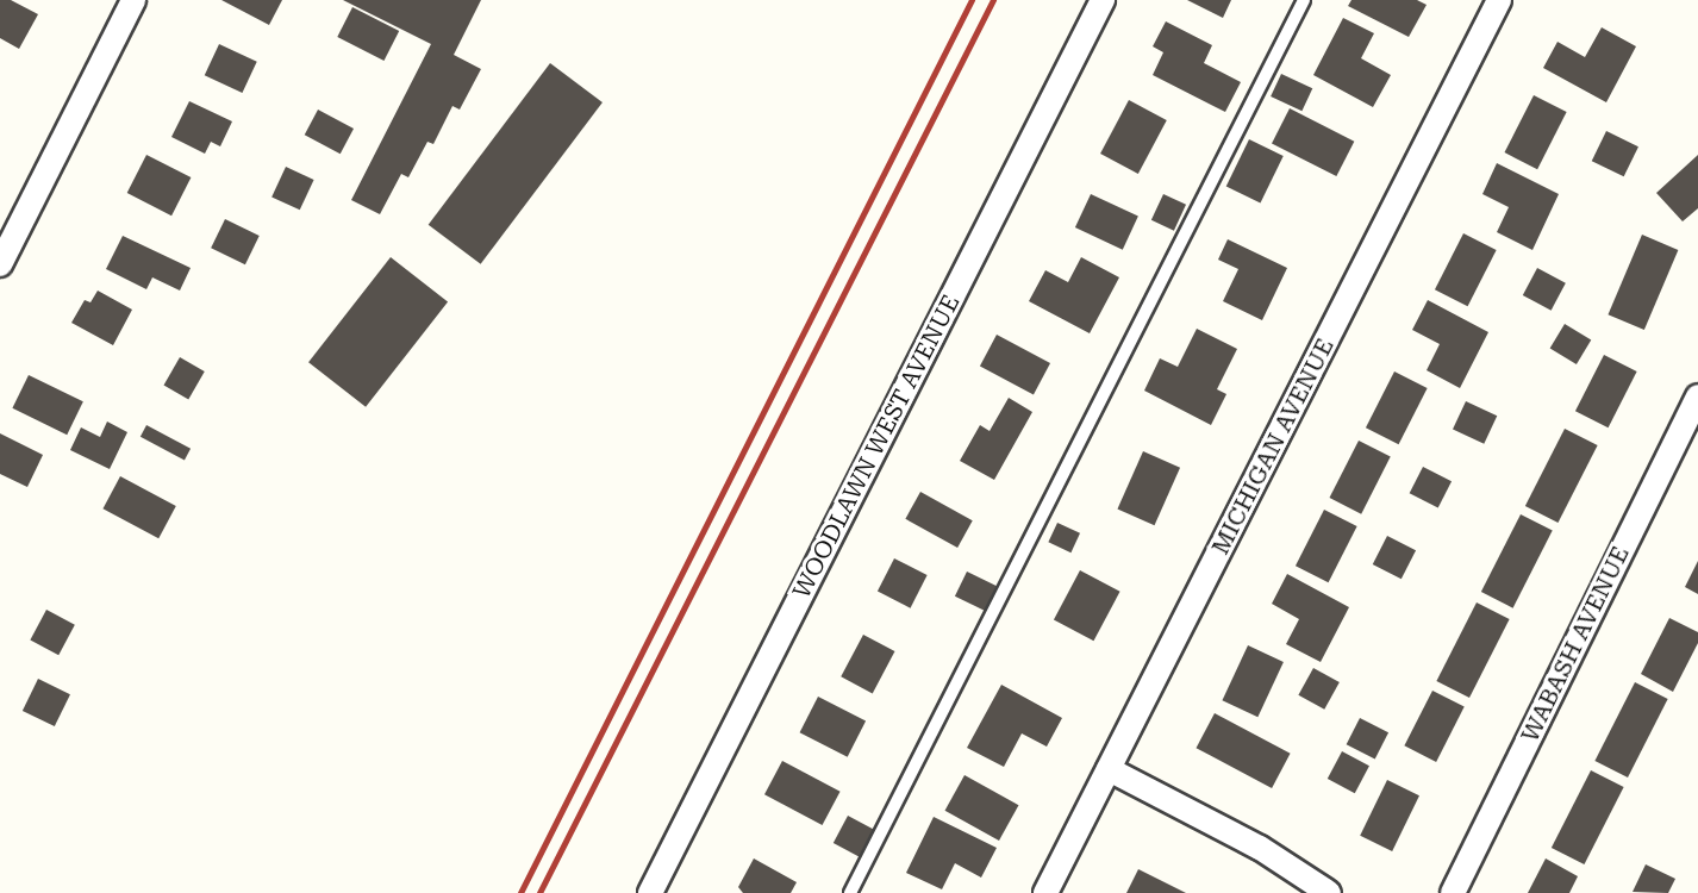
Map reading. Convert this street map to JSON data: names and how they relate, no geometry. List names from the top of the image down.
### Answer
{
  "streets": {
    "street": ["WOODLAWN WEST AVENUE", "MICHIGAN AVENUE", "WABASH AVENUE"]
  }
}
